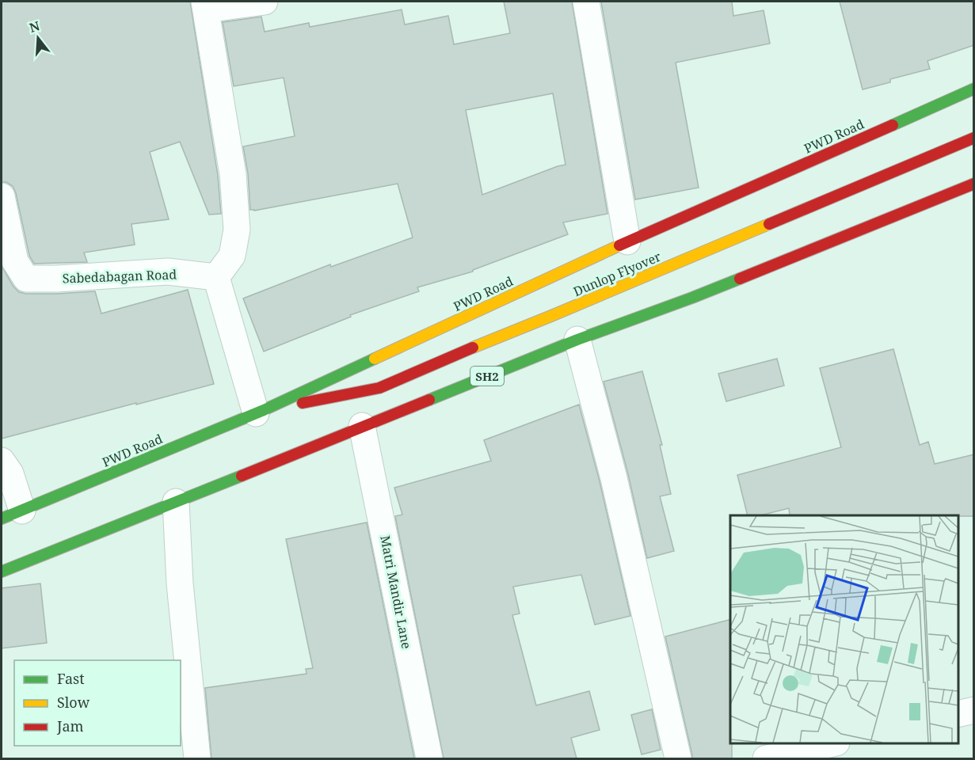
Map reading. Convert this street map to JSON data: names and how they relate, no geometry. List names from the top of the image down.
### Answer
{
  "streets": {
    "main road": ["PWD Road", "Dunlop Flyover", "SH2"],
    "street": ["Sabedabagan Road", "Matri Mandir Lane"]
  },
  "crossings": [
    ["PWD Road", "Dunlop Flyover"],
    ["SH2", "Matri Mandir Lane"]
  ],
  "legend": ["Fast", "Slow", "Jam"],
  "north": "top"
}
